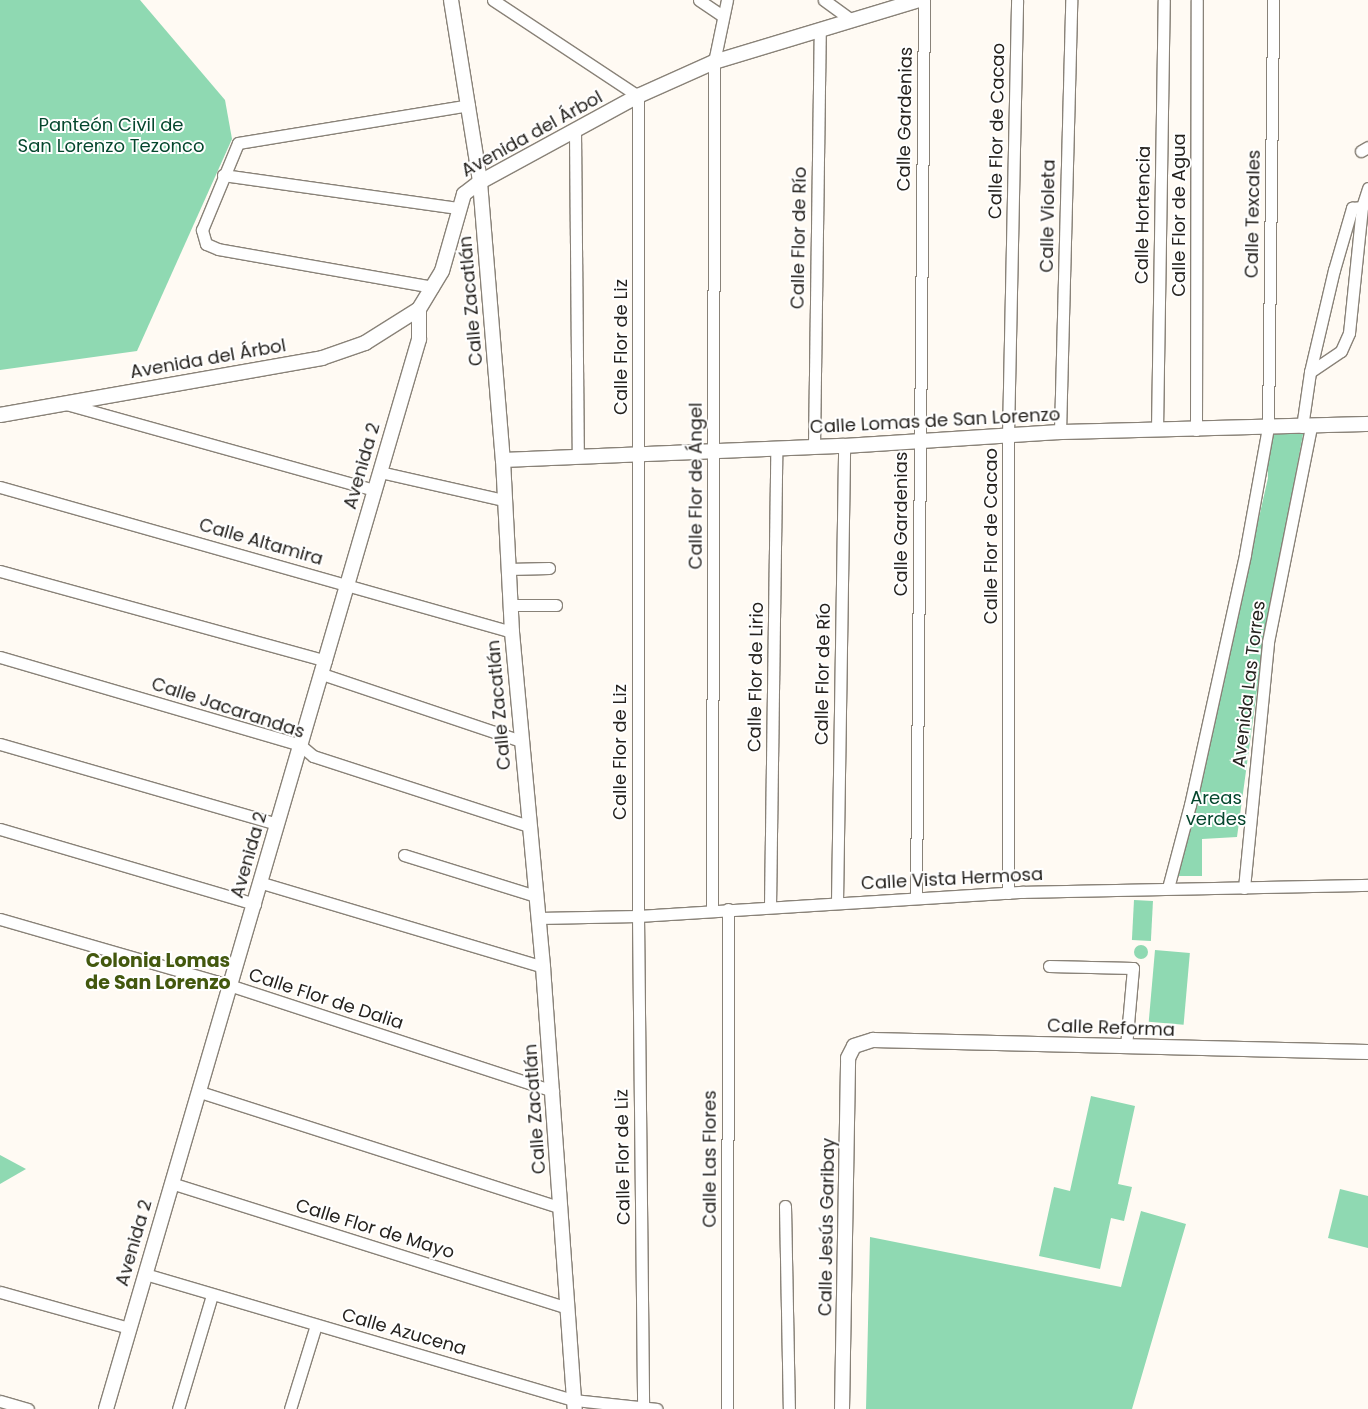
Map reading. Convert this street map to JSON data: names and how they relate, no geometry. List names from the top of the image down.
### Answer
{
  "streets": {
    "street": [
      "Calle Gardenias",
      "Calle Flor de Cacao",
      "Avenida del Árbol",
      "Calle Texcales",
      "Calle Hortencia",
      "Calle Flor de Agua",
      "Calle Violeta",
      "Calle Flor de Río",
      "Calle Zacatlán",
      "Calle Flor de Liz",
      "Calle Lomas de San Lorenzo",
      "Avenida 2",
      "Calle Flor de Ángel",
      "Calle Altamira",
      "Calle Flor de Lirio",
      "Avenida Las Torres",
      "Calle Jacarandas",
      "Calle Vista Hermosa",
      "Calle Flor de Dalia",
      "Calle Reforma",
      "Calle Las Flores",
      "Calle Jesús Garibay",
      "Calle Flor de Mayo",
      "Calle Azucena"
    ]
  },
  "crossings": [
    ["Calle Gardenias", "Calle Lomas de San Lorenzo"],
    ["Calle Gardenias", "Calle Vista Hermosa"],
    ["Calle Flor de Cacao", "Calle Lomas de San Lorenzo"],
    ["Calle Flor de Cacao", "Calle Vista Hermosa"],
    ["Avenida del Árbol", "Calle Flor de Río"],
    ["Avenida del Árbol", "Calle Zacatlán"],
    ["Avenida del Árbol", "Calle Flor de Liz"],
    ["Avenida del Árbol", "Avenida 2"],
    ["Avenida del Árbol", "Calle Flor de Ángel"],
    ["Calle Texcales", "Calle Lomas de San Lorenzo"],
    ["Calle Texcales", "Avenida Las Torres"],
    ["Calle Hortencia", "Calle Lomas de San Lorenzo"],
    ["Calle Flor de Agua", "Calle Lomas de San Lorenzo"],
    ["Calle Violeta", "Calle Lomas de San Lorenzo"],
    ["Calle Flor de Río", "Calle Lomas de San Lorenzo"],
    ["Calle Flor de Río", "Calle Vista Hermosa"],
    ["Calle Zacatlán", "Calle Lomas de San Lorenzo"],
    ["Calle Zacatlán", "Calle Altamira"],
    ["Calle Zacatlán", "Calle Jacarandas"],
    ["Calle Zacatlán", "Calle Vista Hermosa"],
    ["Calle Zacatlán", "Calle Flor de Dalia"],
    ["Calle Zacatlán", "Calle Flor de Mayo"],
    ["Calle Zacatlán", "Calle Azucena"],
    ["Calle Flor de Liz", "Calle Lomas de San Lorenzo"],
    ["Calle Flor de Liz", "Calle Vista Hermosa"],
    ["Calle Flor de Liz", "Calle Azucena"],
    ["Calle Lomas de San Lorenzo", "Calle Flor de Ángel"],
    ["Calle Lomas de San Lorenzo", "Calle Flor de Lirio"],
    ["Calle Lomas de San Lorenzo", "Avenida Las Torres"],
    ["Avenida 2", "Calle Altamira"],
    ["Avenida 2", "Calle Jacarandas"],
    ["Avenida 2", "Calle Flor de Dalia"],
    ["Avenida 2", "Calle Flor de Mayo"],
    ["Avenida 2", "Calle Azucena"],
    ["Calle Flor de Ángel", "Calle Vista Hermosa"],
    ["Calle Flor de Lirio", "Calle Vista Hermosa"],
    ["Avenida Las Torres", "Calle Vista Hermosa"],
    ["Calle Vista Hermosa", "Calle Las Flores"],
    ["Calle Reforma", "Calle Jesús Garibay"]
  ],
  "districts": ["Colonia Lomas de San Lorenzo"],
  "parks": ["Panteón Civil de San Lorenzo Tezonco", "Areas verdes"]
}
